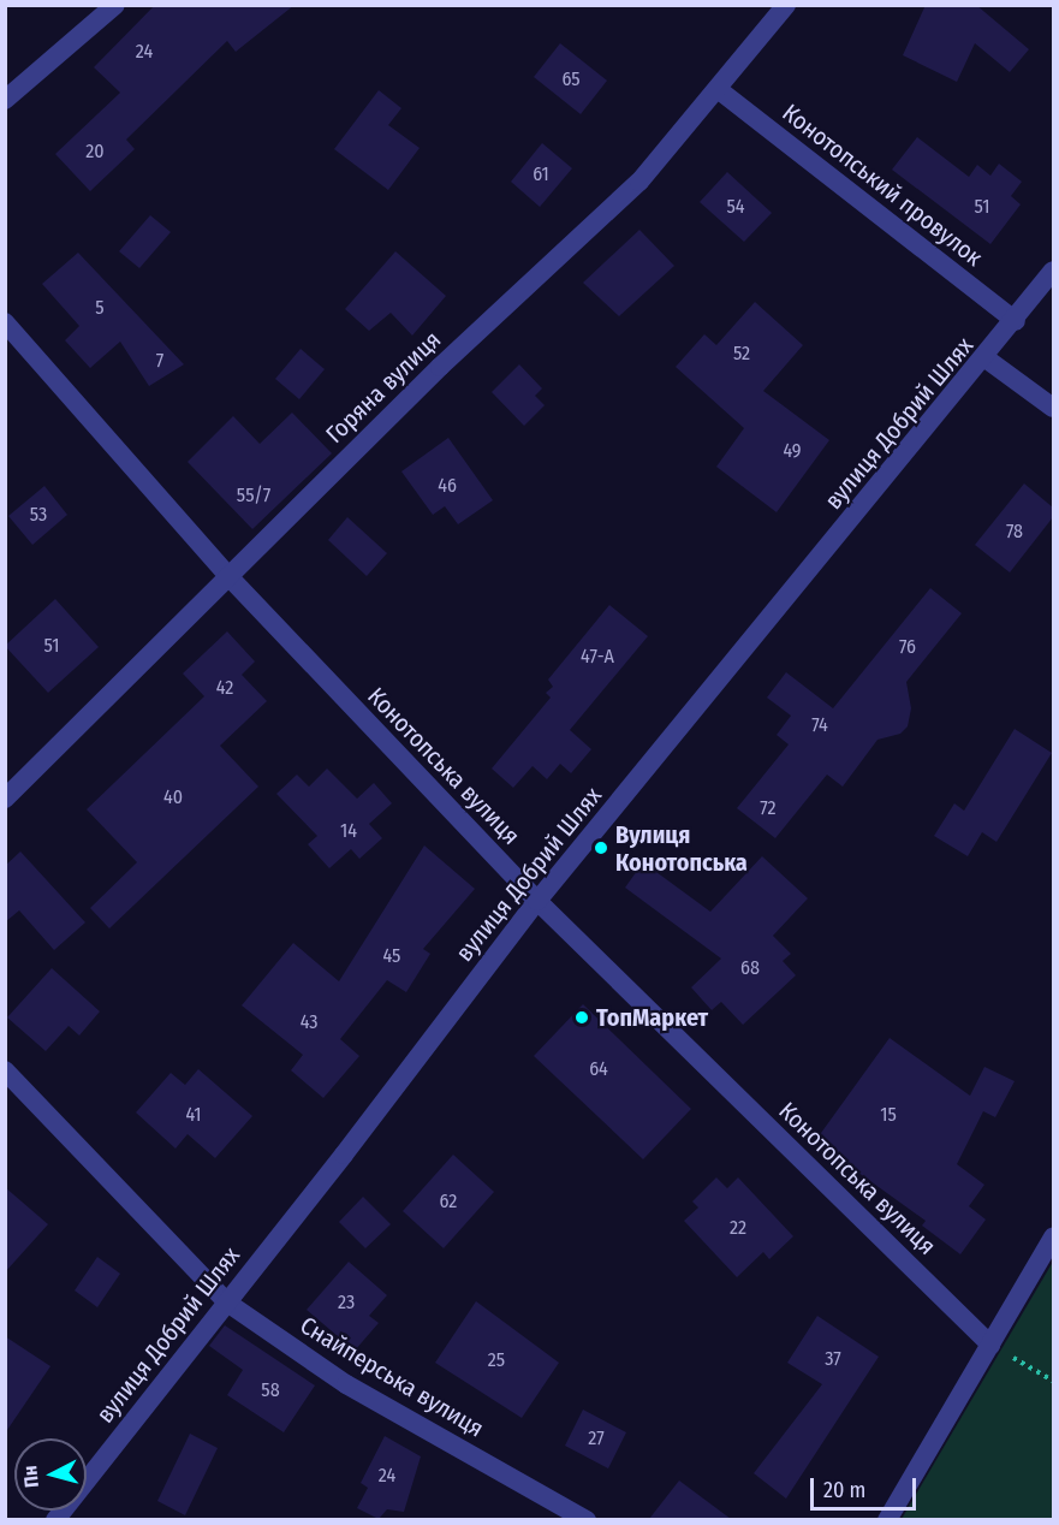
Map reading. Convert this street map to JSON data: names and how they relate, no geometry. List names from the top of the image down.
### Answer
{
  "streets": {
    "street": [
      "Конотопський провулок",
      "Горяна вулиця",
      "вулиця Добрий Шлях",
      "Конотопська вулиця",
      "Снайперська вулиця"
    ]
  },
  "crossings": [
    ["Конотопський провулок", "Горяна вулиця"],
    ["Конотопський провулок", "вулиця Добрий Шлях"],
    ["Горяна вулиця", "Конотопська вулиця"],
    ["вулиця Добрий Шлях", "Конотопська вулиця"],
    ["вулиця Добрий Шлях", "Снайперська вулиця"]
  ],
  "places": ["Вулиця Конотопська", "ТопМаркет"],
  "house_numbers": [
    "24",
    "65",
    "20",
    "61",
    "54",
    "51",
    "5",
    "52",
    "7",
    "49",
    "46",
    "55/7",
    "53",
    "78",
    "51",
    "76",
    "47-А",
    "42",
    "74",
    "40",
    "72",
    "14",
    "45",
    "68",
    "43",
    "64",
    "41",
    "15",
    "62",
    "22",
    "23",
    "37",
    "25",
    "58",
    "27",
    "24"
  ],
  "scale_bar": "20 m",
  "north": "left"
}
